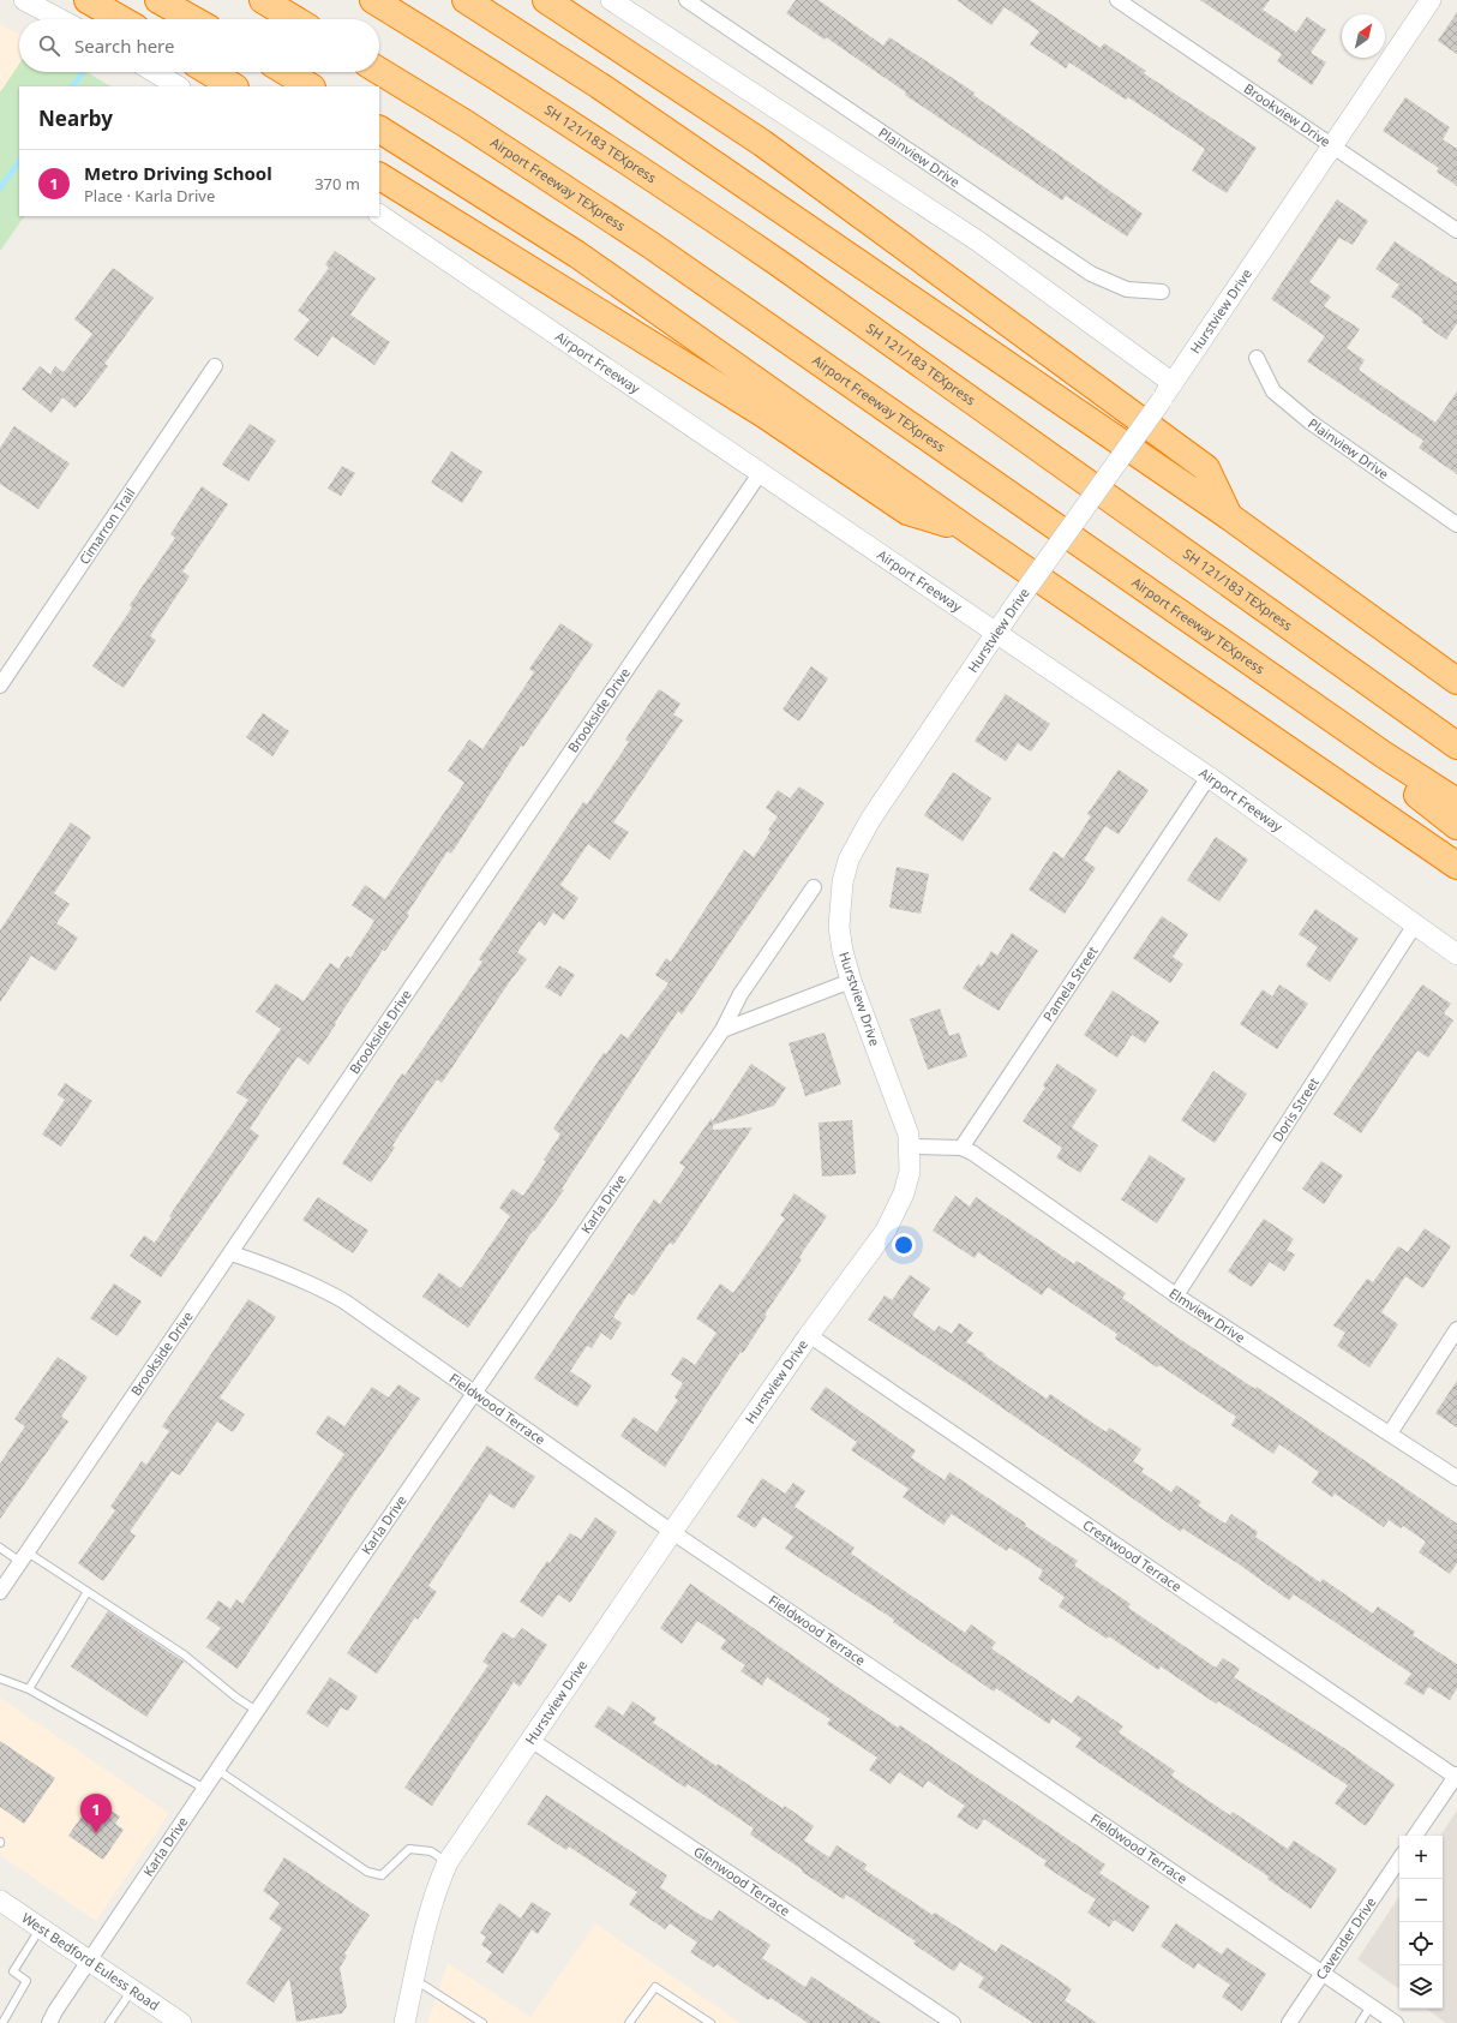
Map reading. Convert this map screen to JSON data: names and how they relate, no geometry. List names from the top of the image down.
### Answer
{
  "streets": {
    "highway": ["SH 121/183 TEXpress", "Airport Freeway TEXpress"],
    "street": [
      "Brookview Drive",
      "Plainview Drive",
      "Hurstview Drive",
      "Airport Freeway",
      "Cimarron Trail",
      "Brookside Drive",
      "Pamela Street",
      "Doris Street",
      "Karla Drive",
      "Elmview Drive",
      "Fieldwood Terrace",
      "Crestwood Terrace",
      "Glenwood Terrace",
      "Cavender Drive",
      "West Bedford Euless Road"
    ]
  },
  "crossings": [
    ["Brookview Drive", "Hurstview Drive"],
    ["Hurstview Drive", "Airport Freeway"],
    ["Hurstview Drive", "Fieldwood Terrace"],
    ["Hurstview Drive", "Crestwood Terrace"],
    ["Hurstview Drive", "Glenwood Terrace"],
    ["Airport Freeway", "Brookside Drive"],
    ["Airport Freeway", "Pamela Street"],
    ["Airport Freeway", "Doris Street"],
    ["Brookside Drive", "Fieldwood Terrace"],
    ["Pamela Street", "Elmview Drive"],
    ["Doris Street", "Elmview Drive"],
    ["Karla Drive", "Fieldwood Terrace"],
    ["Karla Drive", "West Bedford Euless Road"],
    ["Fieldwood Terrace", "Cavender Drive"]
  ],
  "north": "top right",
  "page": {
    "search": "Search here",
    "heading": "Nearby",
    "list": [
      {
        "mark": "1",
        "name": "Metro Driving School",
        "note": "Place · Karla Drive",
        "value": "370 m"
      }
    ],
    "pins": "1",
    "map_buttons": ["+", "−"]
  }
}
